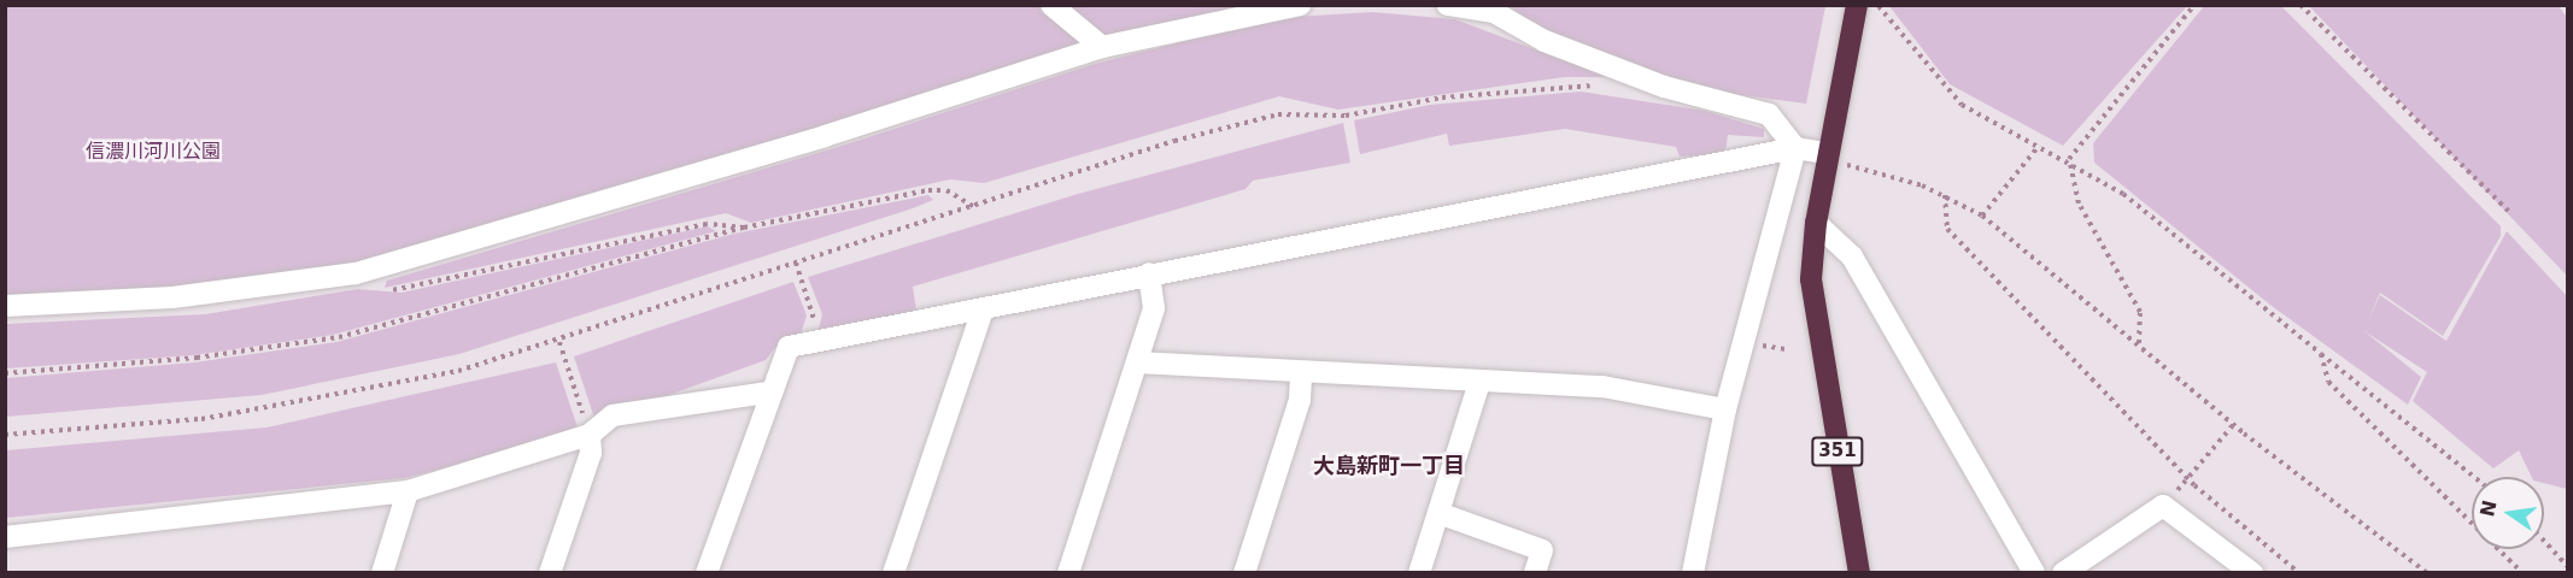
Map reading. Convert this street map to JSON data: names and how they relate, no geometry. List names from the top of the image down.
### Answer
{
  "streets": {
    "highway": ["351"]
  },
  "districts": ["大島新町一丁目"],
  "parks": ["信濃川河川公園"],
  "north": "left"
}
